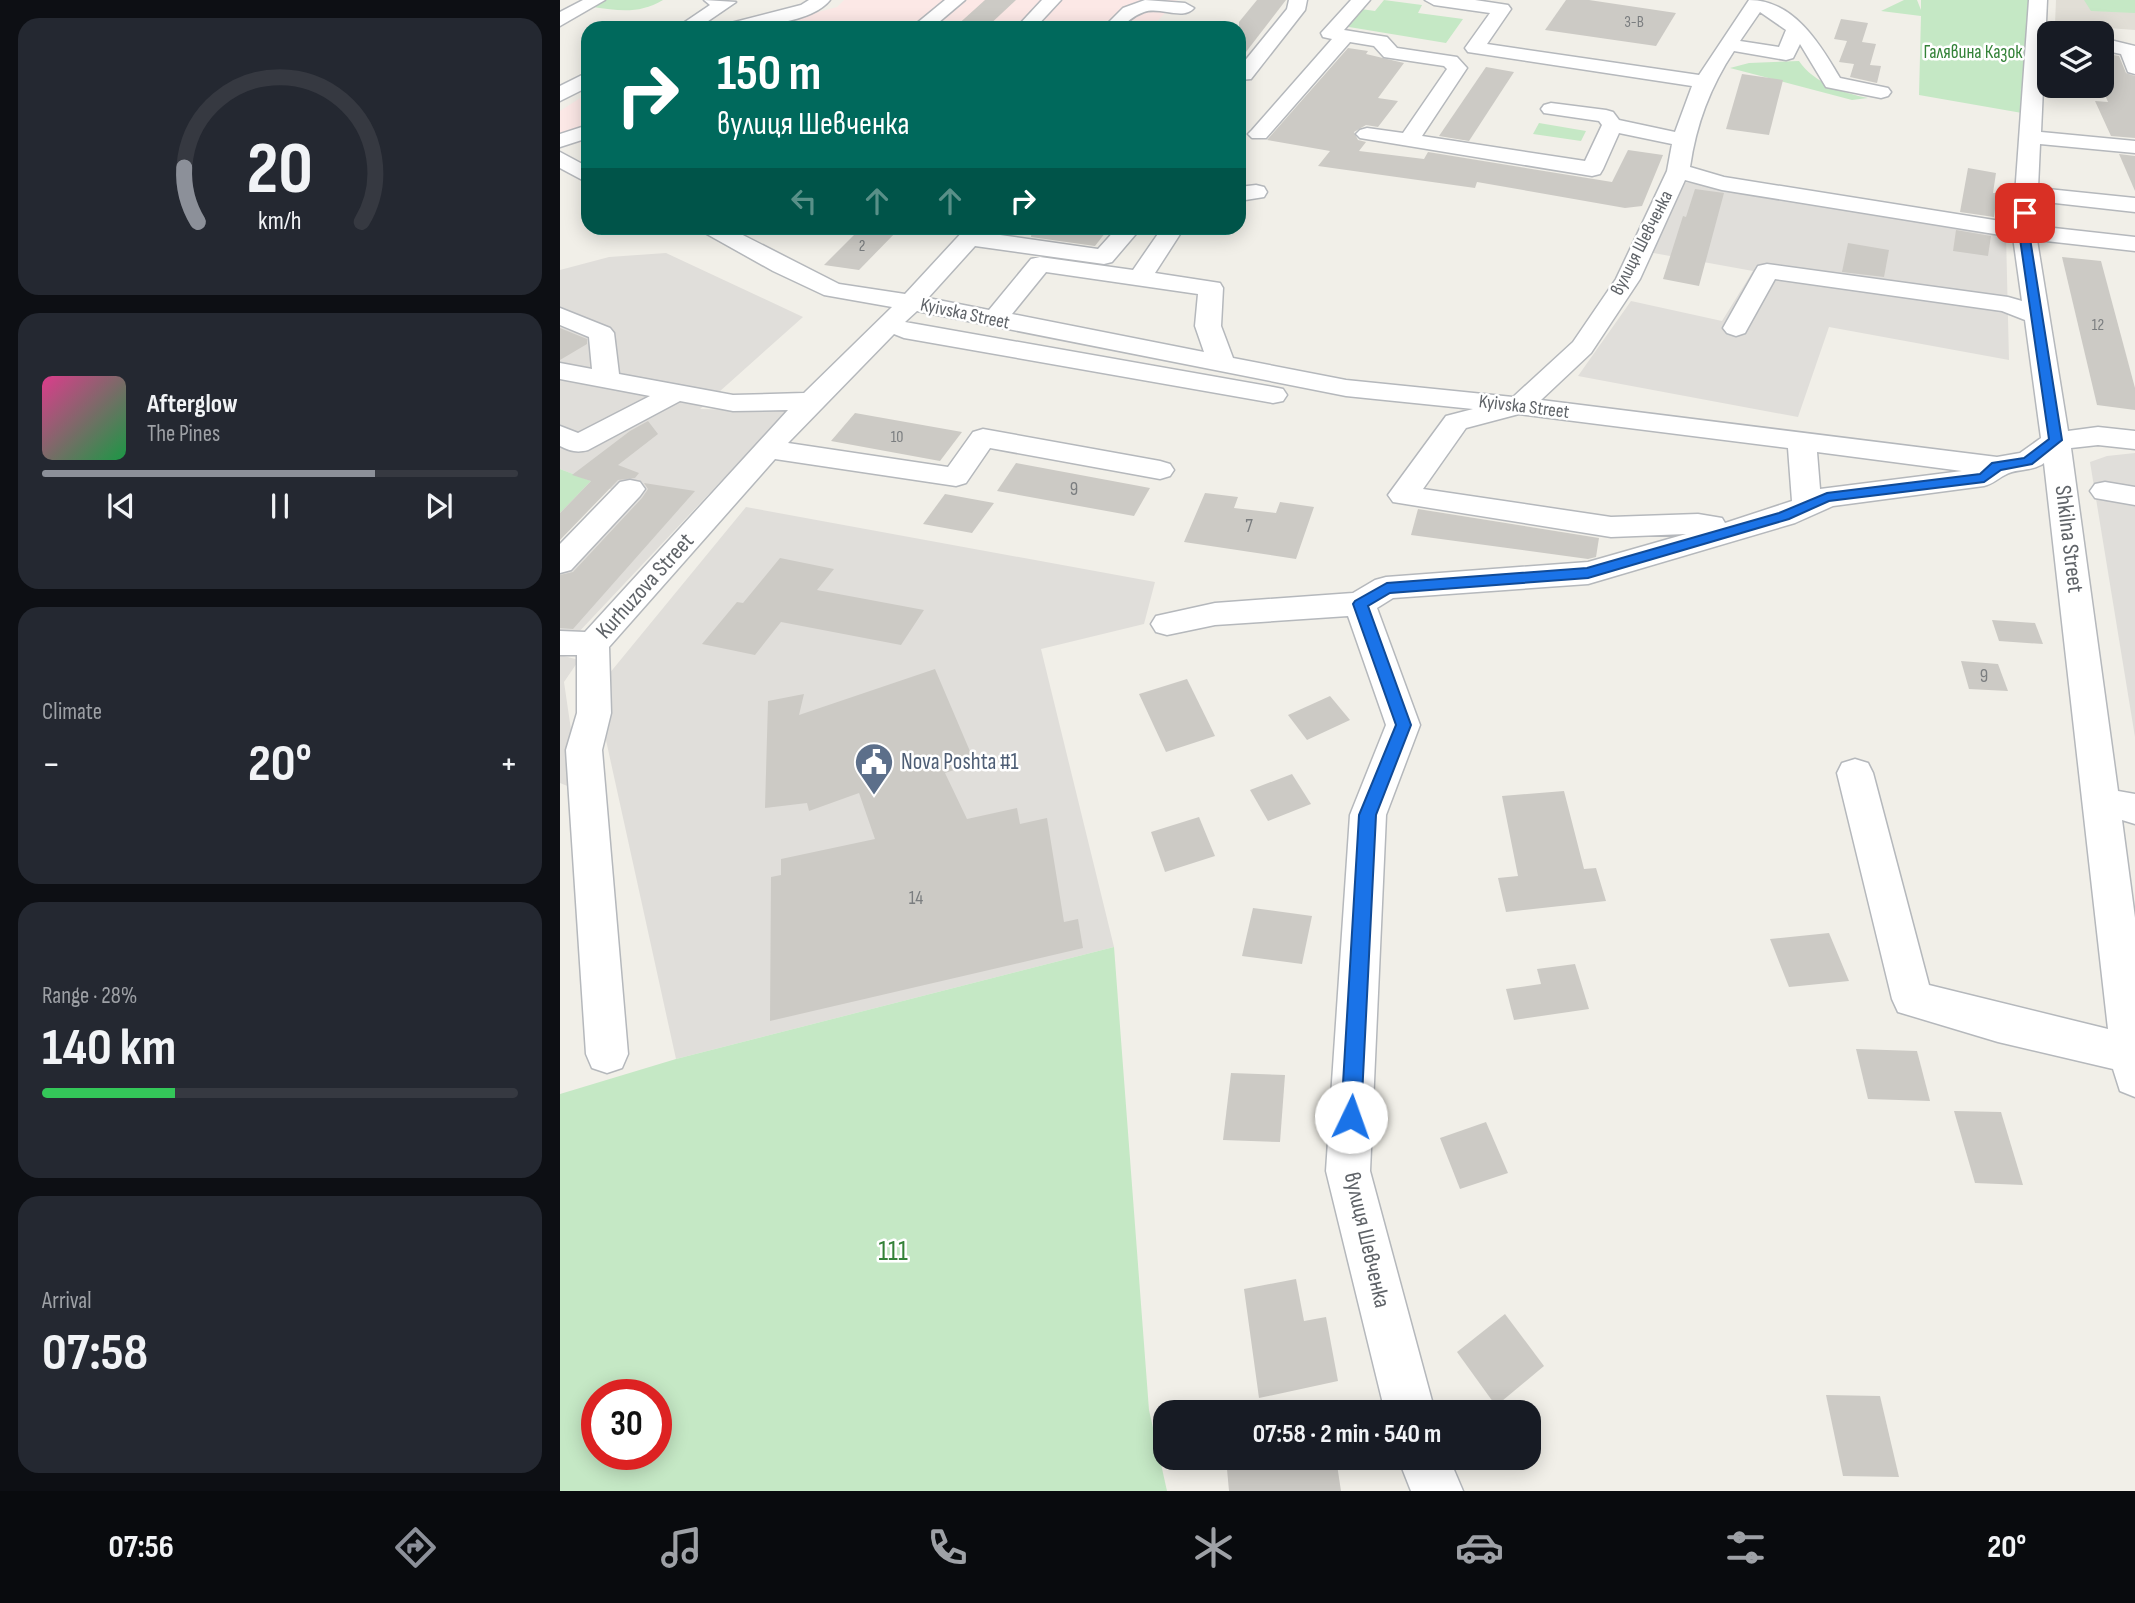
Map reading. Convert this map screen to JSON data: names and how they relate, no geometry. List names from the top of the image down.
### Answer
{
  "streets": {
    "street": [
      "вулиця Шевченка",
      "Kyivska Street",
      "Shkilna Street",
      "Kurhuzova Street"
    ]
  },
  "crossings": [
    ["вулиця Шевченка", "Kyivska Street"],
    ["Kyivska Street", "Shkilna Street"],
    ["Kyivska Street", "Kurhuzova Street"]
  ],
  "parks": ["Галявина Казок", "111"],
  "places": {
    "public building": ["Nova Poshta #1"]
  },
  "house_numbers": [
    "3-В",
    "2",
    "12",
    "10",
    "9",
    "7",
    "9",
    "14"
  ],
  "page": {
    "turn": ["150 m", "вулиця Шевченка"],
    "song": ["Afterglow", "The Pines"],
    "tile": [
      "Climate",
      ["Range · 28%", "140 km"],
      ["Arrival", "07:58"]
    ],
    "heat": ["−", "20°", "+"],
    "limit": "30",
    "trip": "07:58 · 2 min · 540 m",
    "tabs": ["07:56", "20°"],
    "gauge": ["20", "km/h"]
  }
}
